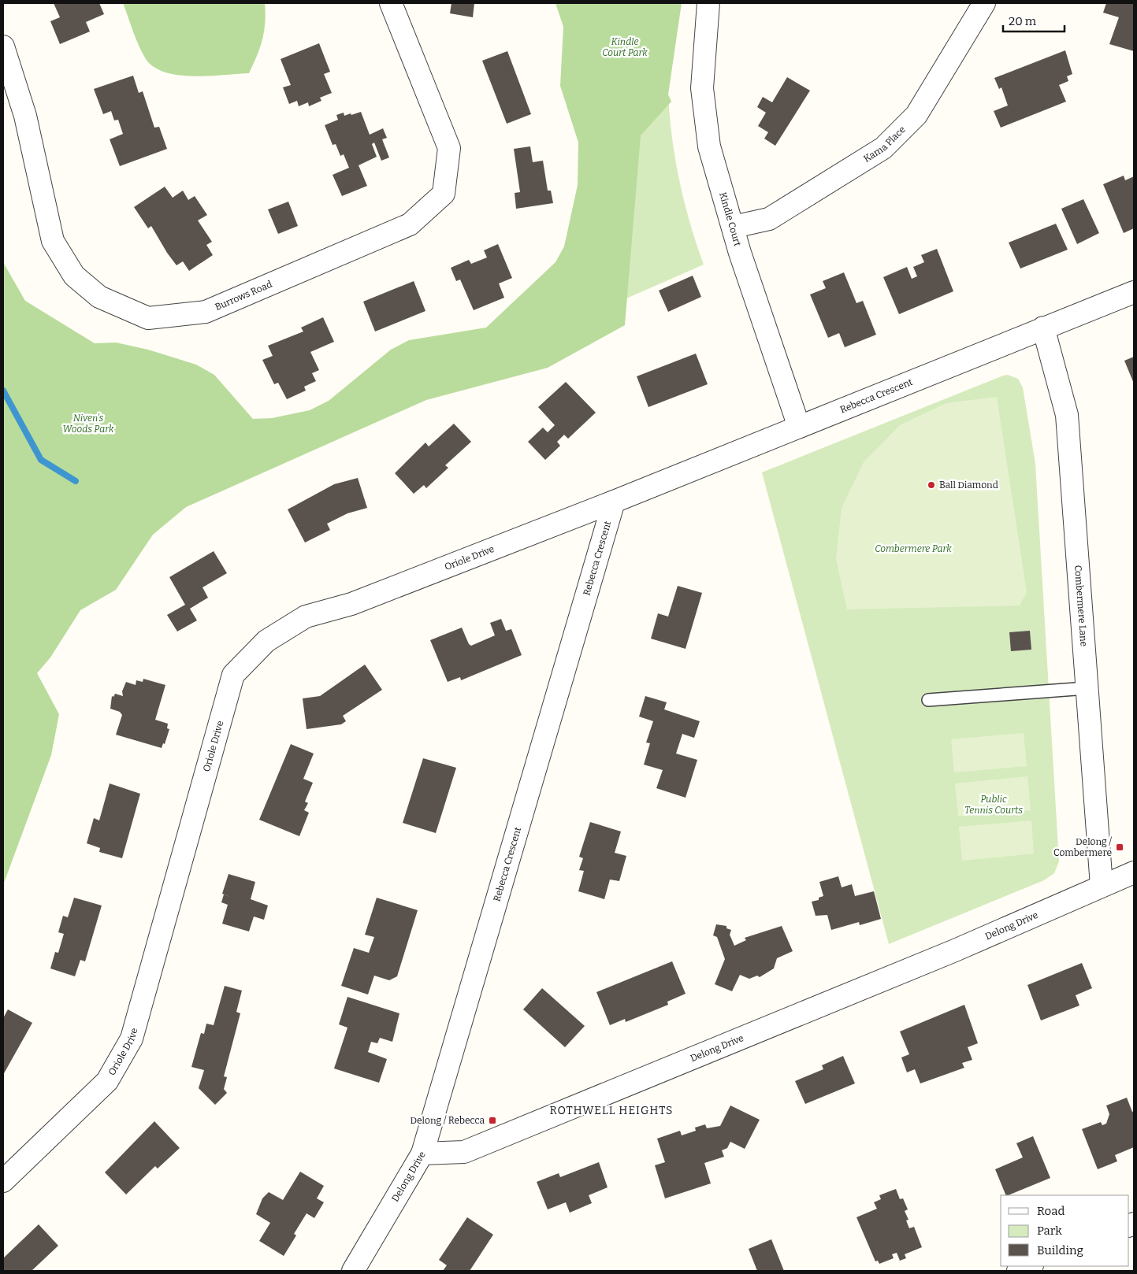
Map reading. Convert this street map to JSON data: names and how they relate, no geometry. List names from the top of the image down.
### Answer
{
  "streets": {
    "street": [
      "Kama Place",
      "Kindle Court",
      "Burrows Road",
      "Rebecca Crescent",
      "Oriole Drive",
      "Combermere Lane",
      "Delong Drive"
    ]
  },
  "crossings": [
    ["Kama Place", "Kindle Court"],
    ["Kindle Court", "Rebecca Crescent"],
    ["Rebecca Crescent", "Oriole Drive"],
    ["Rebecca Crescent", "Combermere Lane"],
    ["Rebecca Crescent", "Delong Drive"],
    ["Combermere Lane", "Delong Drive"]
  ],
  "districts": ["ROTHWELL HEIGHTS"],
  "parks": [
    "Kindle Court Park",
    "Niven's Woods Park",
    "Combermere Park",
    "Public Tennis Courts"
  ],
  "places": {
    "other": ["Ball Diamond"],
    "transit": ["Delong / Combermere", "Delong / Rebecca"]
  },
  "legend": ["Road", "Park", "Building"],
  "scale_bar": "20 m"
}
